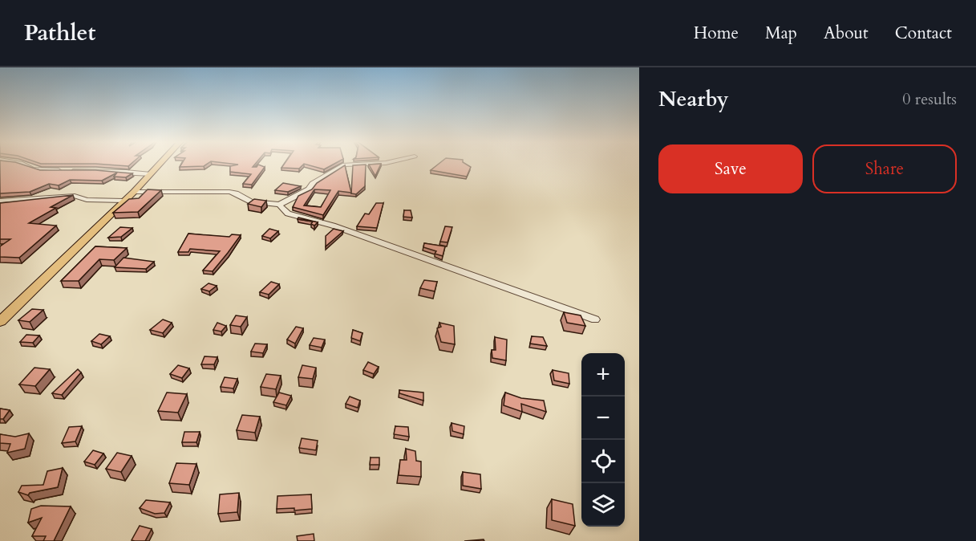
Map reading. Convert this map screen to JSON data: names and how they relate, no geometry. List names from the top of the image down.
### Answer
{
  "page": {
    "header": "Pathlet",
    "nav": [
      "Home",
      "Map",
      "About",
      "Contact"
    ],
    "heading": ["Nearby", "0 results"],
    "buttons": ["Save", "Share"],
    "map_buttons": ["+", "−"]
  }
}
